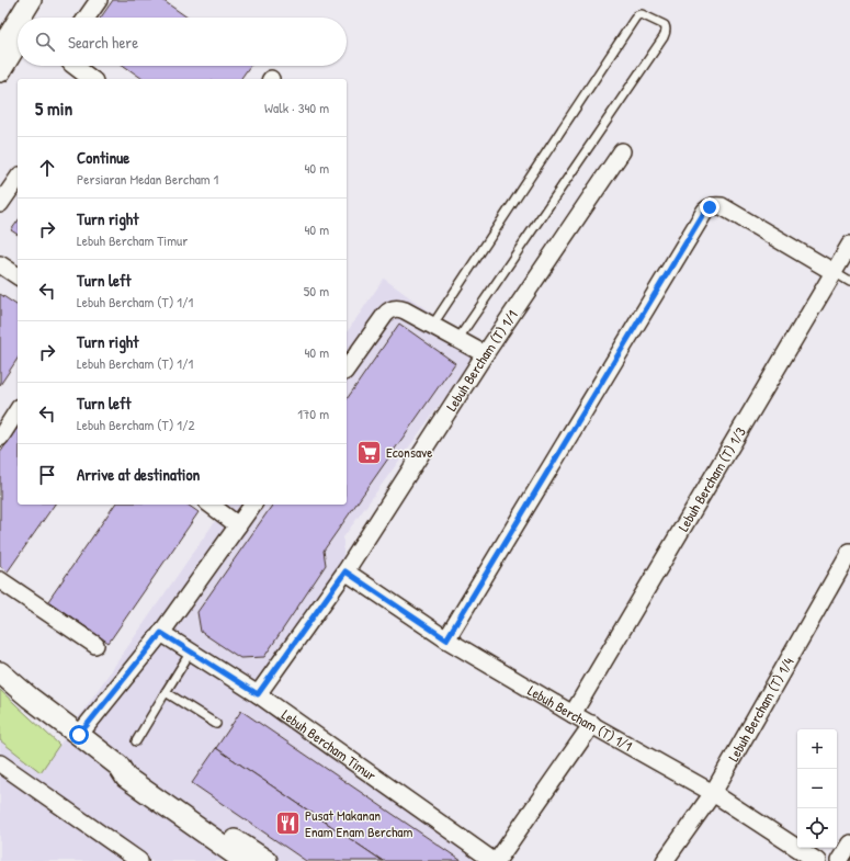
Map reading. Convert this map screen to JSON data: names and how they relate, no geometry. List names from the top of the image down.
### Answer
{
  "streets": {
    "street": [
      "Lebuh Bercham (T) 1/1",
      "Lebuh Bercham (T) 1/3",
      "Lebuh Bercham (T) 1/4",
      "Lebuh Bercham Timur"
    ]
  },
  "crossings": [
    ["Lebuh Bercham (T) 1/1", "Lebuh Bercham (T) 1/3"],
    ["Lebuh Bercham (T) 1/1", "Lebuh Bercham (T) 1/4"],
    ["Lebuh Bercham (T) 1/1", "Lebuh Bercham Timur"]
  ],
  "places": {
    "supermarket": ["Econsave"],
    "restaurant": ["Pusat Makanan Enam Enam Bercham"]
  },
  "page": {
    "search": "Search here",
    "heading": ["5 min", "Walk · 340 m"],
    "list": [
      ["Continue", "Persiaran Medan Bercham 1", "40 m"],
      ["Turn right", "Lebuh Bercham Timur", "40 m"],
      ["Turn left", "Lebuh Bercham (T) 1/1", "50 m"],
      ["Turn right", "Lebuh Bercham (T) 1/1", "40 m"],
      ["Turn left", "Lebuh Bercham (T) 1/2", "170 m"],
      "Arrive at destination"
    ],
    "map_buttons": ["+", "−"]
  }
}
